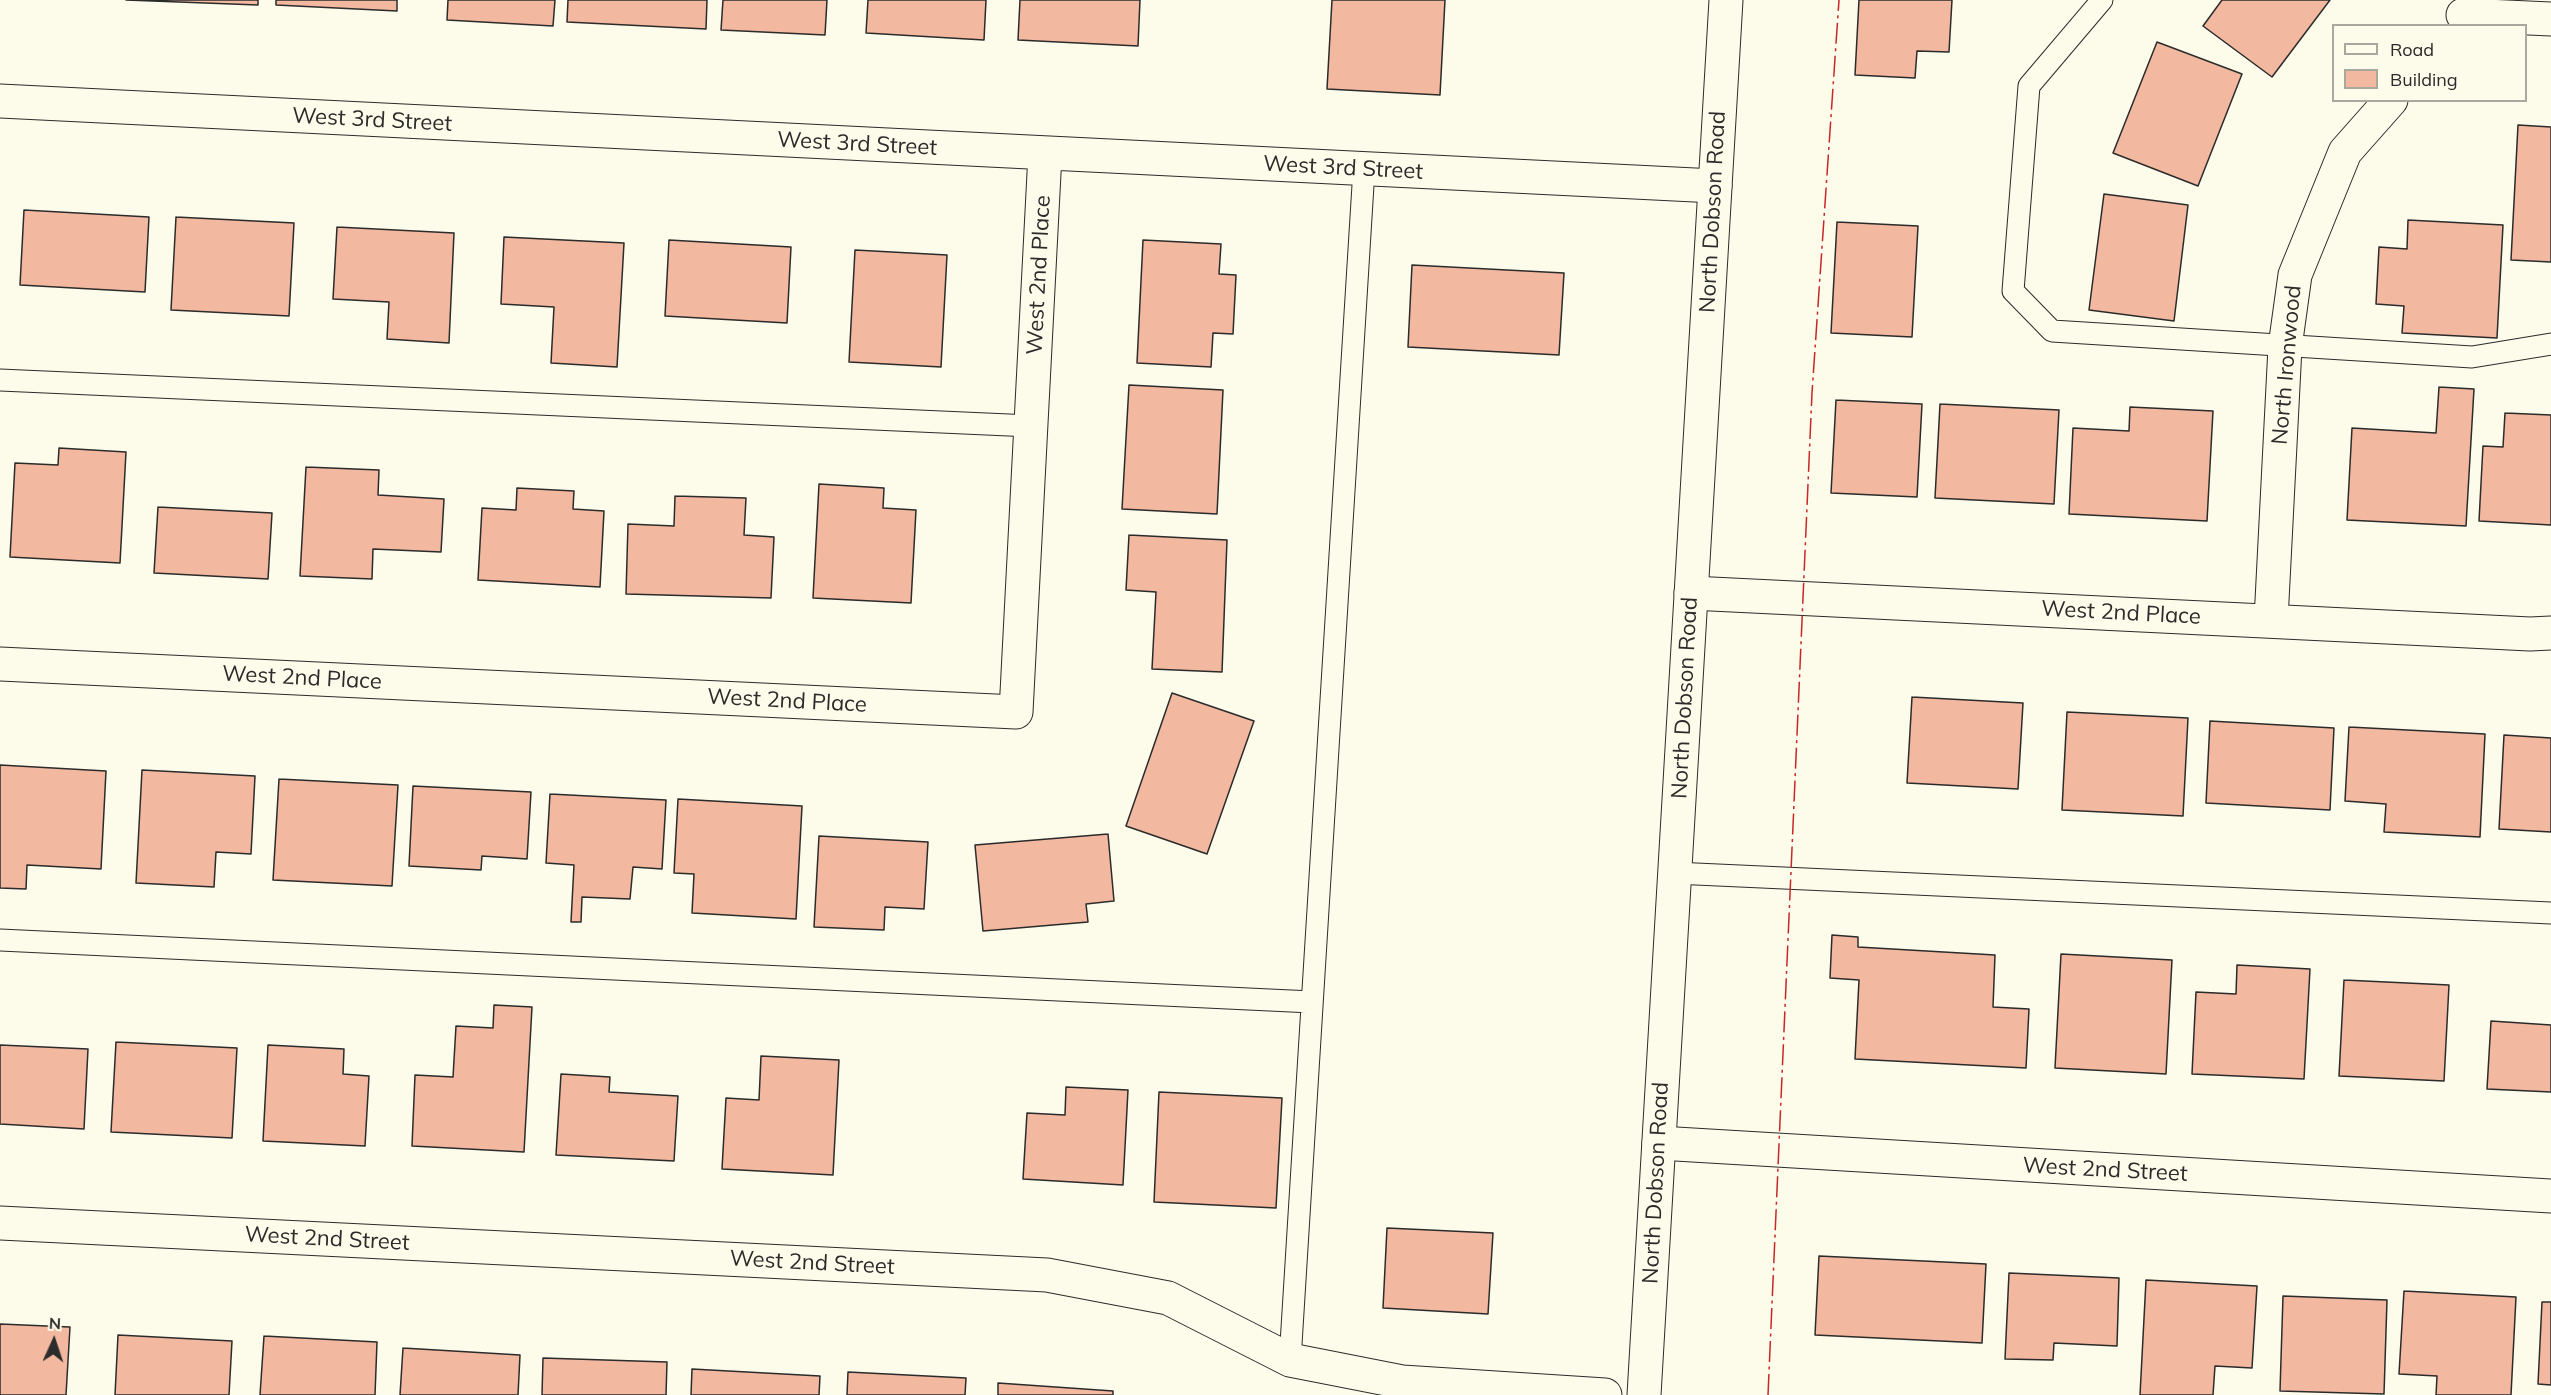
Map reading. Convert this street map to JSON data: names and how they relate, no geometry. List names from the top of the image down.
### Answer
{
  "streets": {
    "street": [
      "West 3rd Street",
      "North Dobson Road",
      "West 2nd Place",
      "North Ironwood",
      "West 2nd Street"
    ]
  },
  "crossings": [
    ["West 3rd Street", "North Dobson Road"],
    ["West 3rd Street", "West 2nd Place"],
    ["North Dobson Road", "West 2nd Place"],
    ["North Dobson Road", "West 2nd Street"],
    ["West 2nd Place", "North Ironwood"]
  ],
  "legend": ["Road", "Building"],
  "north": "top"
}
